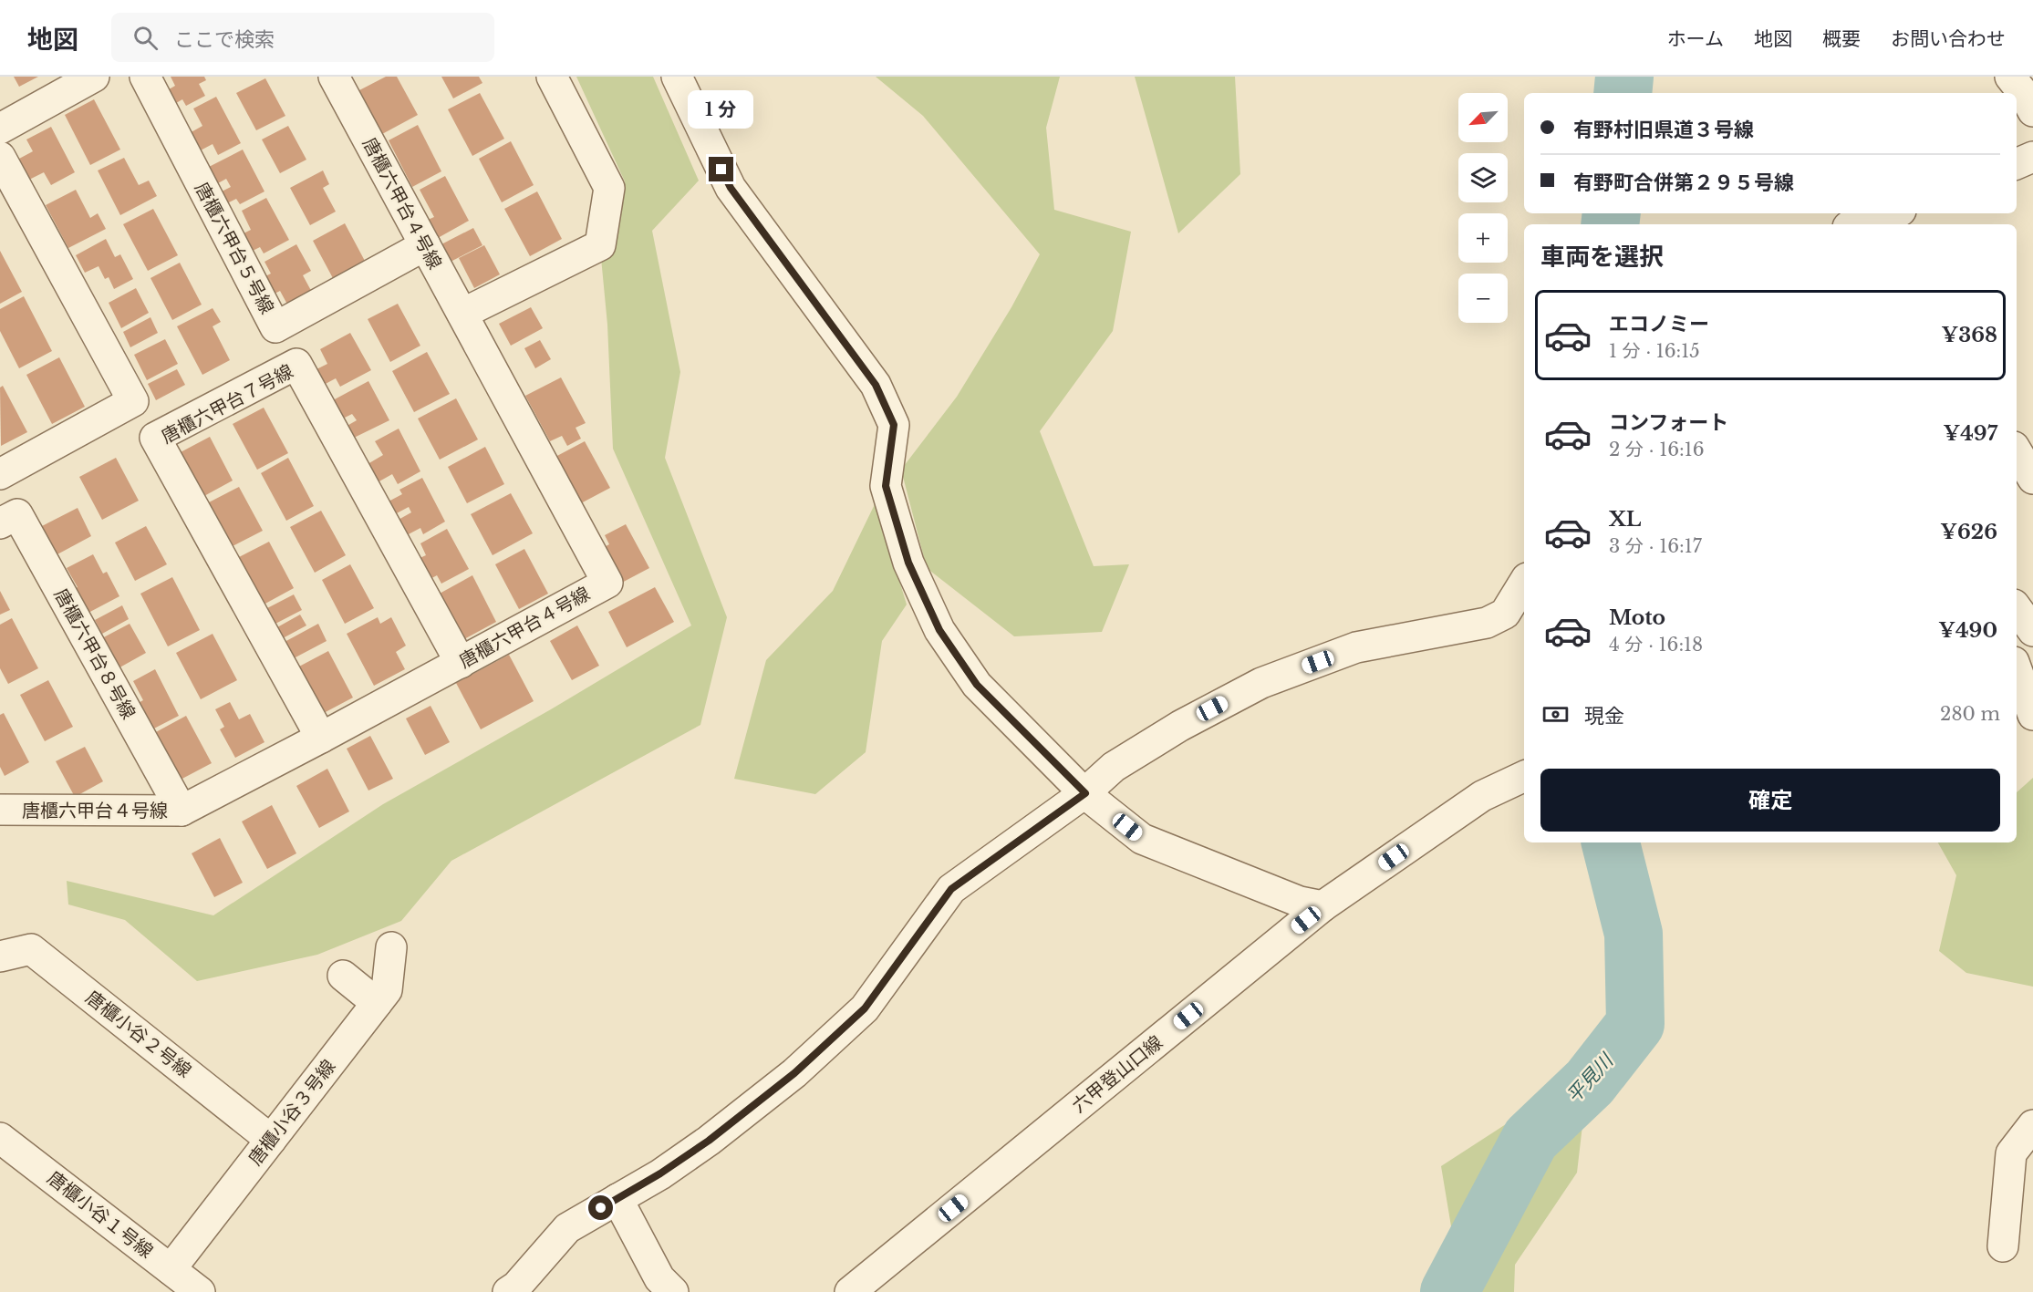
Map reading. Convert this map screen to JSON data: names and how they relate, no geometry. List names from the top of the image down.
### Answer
{
  "streets": {
    "street": [
      "唐櫃六甲台４号線",
      "唐櫃六甲台５号線",
      "唐櫃六甲台７号線",
      "唐櫃六甲台８号線",
      "唐櫃小谷２号線",
      "六甲登山口線",
      "唐櫃小谷３号線",
      "唐櫃小谷１号線"
    ]
  },
  "crossings": [
    ["唐櫃六甲台４号線", "唐櫃六甲台５号線"],
    ["唐櫃六甲台４号線", "唐櫃六甲台７号線"],
    ["唐櫃六甲台４号線", "唐櫃六甲台８号線"],
    ["唐櫃小谷２号線", "唐櫃小谷３号線"],
    ["唐櫃小谷３号線", "唐櫃小谷１号線"]
  ],
  "water": ["平見川"],
  "north": "bottom left",
  "page": {
    "header": "地図",
    "search": "ここで検索",
    "nav": [
      "ホーム",
      "地図",
      "概要",
      "お問い合わせ"
    ],
    "bubble": "1 分",
    "map_buttons": ["+", "−"],
    "banner": ["有野村旧県道３号線", "有野町合併第２９５号線"],
    "heading": "車両を選択",
    "list": [
      {
        "name": "エコノミー",
        "note": "1 分 · 16:15",
        "value": "¥368"
      },
      {
        "name": "コンフォート",
        "note": "2 分 · 16:16",
        "value": "¥497"
      },
      {
        "name": "XL",
        "note": "3 分 · 16:17",
        "value": "¥626"
      },
      {
        "name": "Moto",
        "note": "4 分 · 16:18",
        "value": "¥490"
      }
    ],
    "pay": ["現金", "280 m"],
    "buttons": "確定"
  }
}
